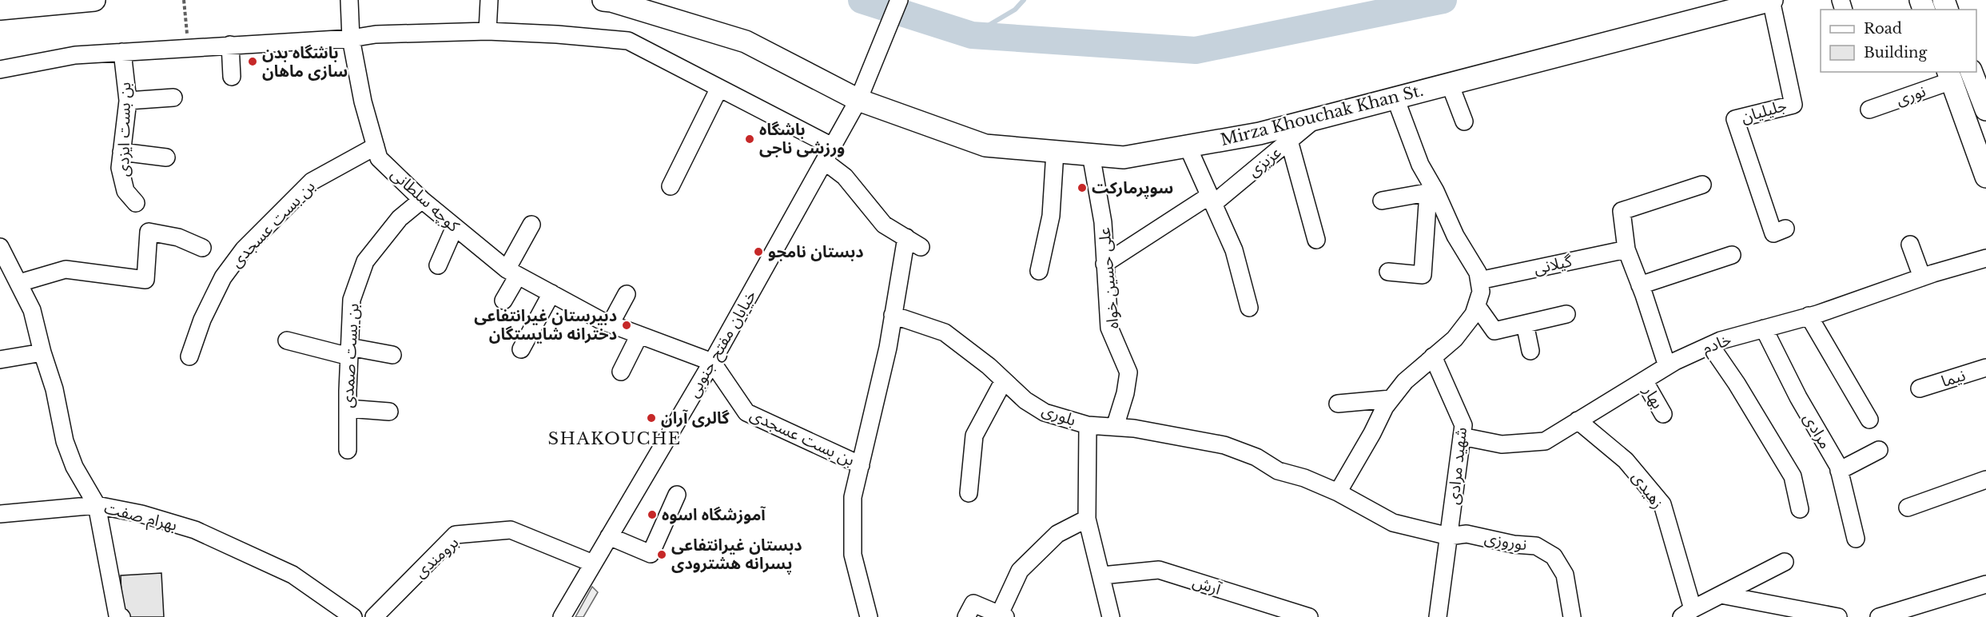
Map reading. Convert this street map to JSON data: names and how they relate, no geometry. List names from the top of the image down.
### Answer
{
  "streets": {
    "main road": ["Mirza Khouchak Khan St."],
    "street": [
      "نوری",
      "جلیلیان",
      "بن بست ایزدی",
      "عزیزی",
      "کوچه سلطانی",
      "بن بست عسجدی",
      "گیلانی",
      "علی حسین خواه",
      "خیابان مفتح جنوبی",
      "خادم",
      "بن بست صمدی",
      "نیما",
      "بهار",
      "بلوری",
      "مرادی",
      "شهید مرادی",
      "زهیدی",
      "بهرام صفت",
      "نوروزی",
      "برومندی",
      "آرش"
    ]
  },
  "crossings": [
    ["جلیلیان", "Mirza Khouchak Khan St."],
    ["Mirza Khouchak Khan St.", "عزیزی"],
    ["Mirza Khouchak Khan St.", "علی حسین خواه"],
    ["Mirza Khouchak Khan St.", "خیابان مفتح جنوبی"],
    ["عزیزی", "علی حسین خواه"],
    ["کوچه سلطانی", "بن بست عسجدی"],
    ["کوچه سلطانی", "خیابان مفتح جنوبی"],
    ["کوچه سلطانی", "بن بست صمدی"],
    ["بن بست عسجدی", "خیابان مفتح جنوبی"],
    ["علی حسین خواه", "نوروزی"],
    ["خیابان مفتح جنوبی", "برومندی"],
    ["خادم", "بهار"],
    ["خادم", "مرادی"],
    ["خادم", "شهید مرادی"],
    ["خادم", "زهیدی"],
    ["بلوری", "نوروزی"],
    ["بلوری", "آرش"],
    ["شهید مرادی", "نوروزی"]
  ],
  "districts": ["SHAKOUCHE"],
  "places": [
    "باشگاه بدن سازی ماهان",
    "باشگاه ورزشی ناجی",
    "سوپرمارکت",
    "دبستان نامجو",
    "دبیرستان غیرانتفاعی دخترانه شایستگان",
    "گالری آران",
    "آموزشگاه اسوه",
    "دبستان غیرانتفاعی پسرانه هشترودی"
  ],
  "legend": ["Road", "Building"]
}
